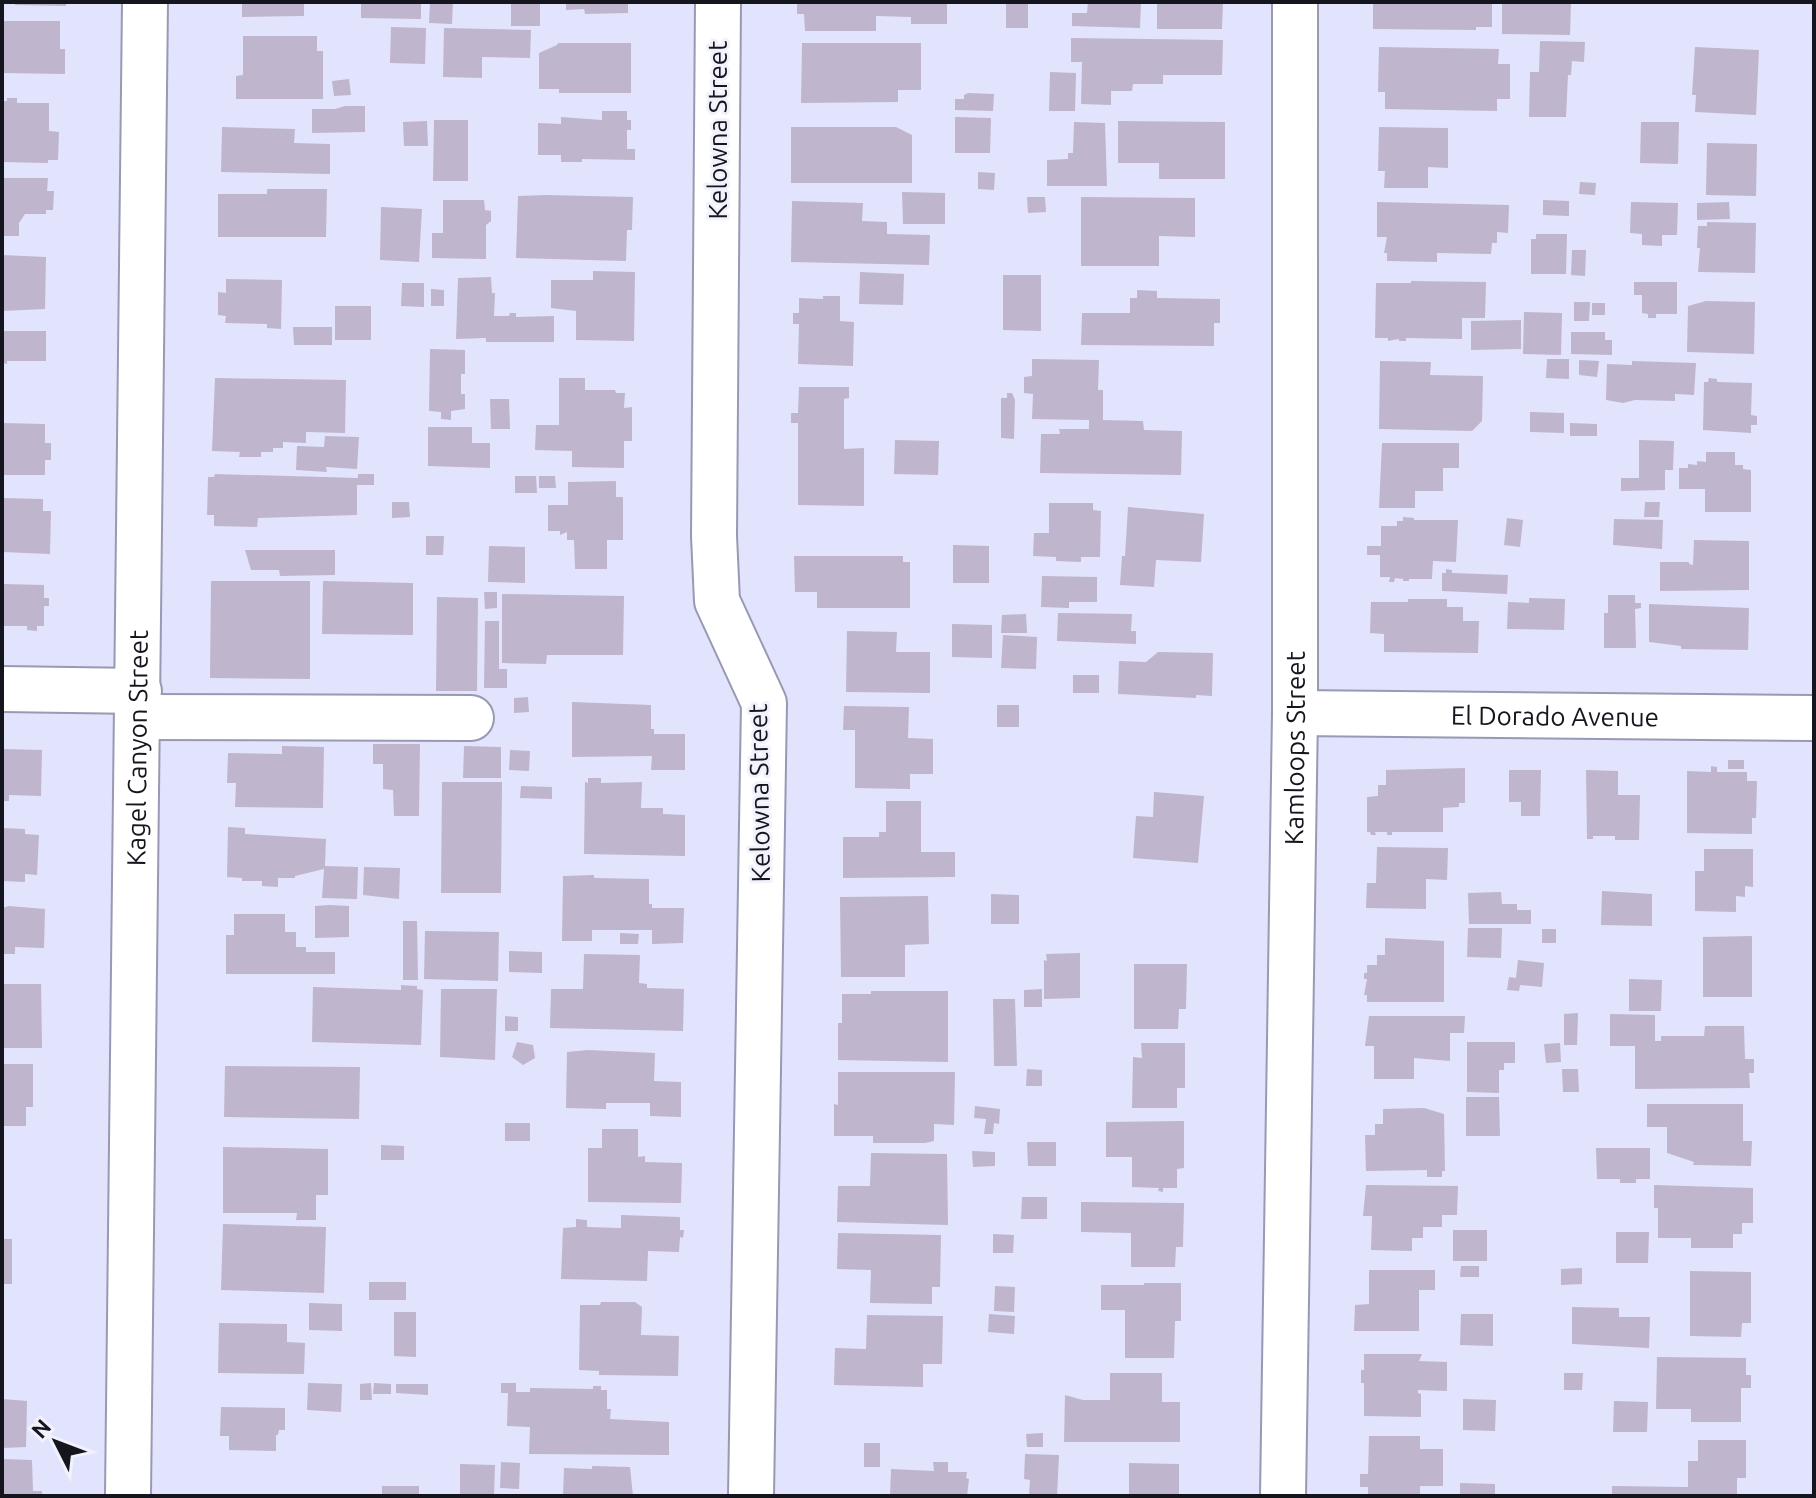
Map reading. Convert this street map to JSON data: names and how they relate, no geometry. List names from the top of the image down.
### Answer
{
  "streets": {
    "street": [
      "Kelowna Street",
      "El Dorado Avenue",
      "Kagel Canyon Street",
      "Kamloops Street"
    ]
  },
  "crossings": [
    ["El Dorado Avenue", "Kamloops Street"]
  ],
  "north": "top left"
}
